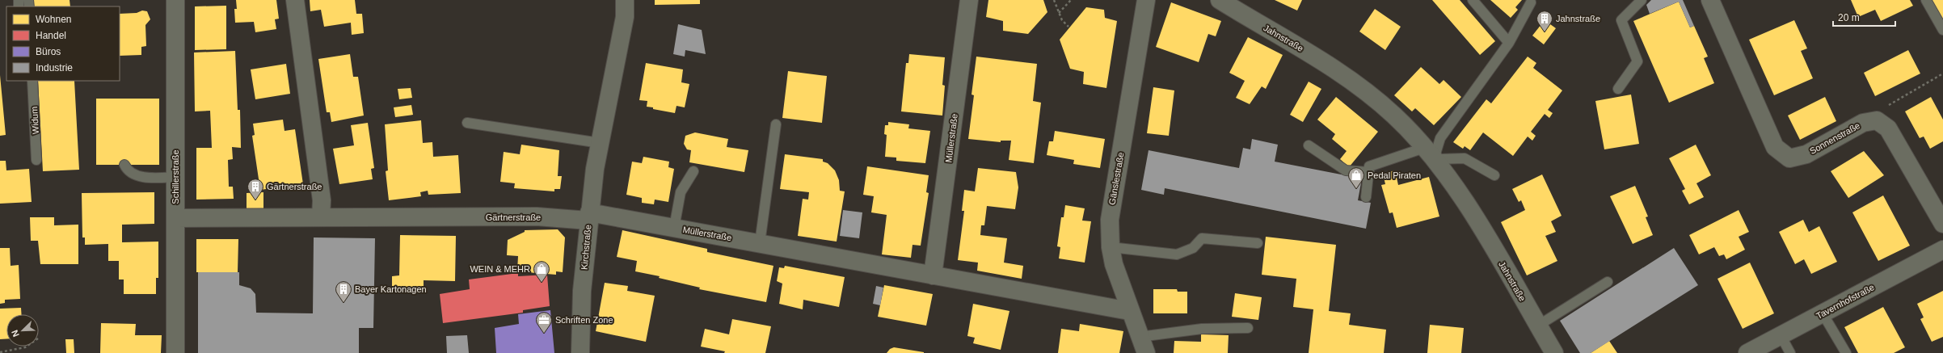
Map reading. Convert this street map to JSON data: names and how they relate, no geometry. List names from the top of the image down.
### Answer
{
  "streets": {
    "street": [
      "Jahnstraße",
      "Müllerstraße",
      "Sonnenstraße",
      "Schillerstraße",
      "Gänslestraße",
      "Gärtnerstraße",
      "Kirchstraße",
      "Tavernhofstraße"
    ],
    "lane": ["Widum"]
  },
  "crossings": [
    ["Müllerstraße", "Gänslestraße"],
    ["Müllerstraße", "Gärtnerstraße"],
    ["Müllerstraße", "Kirchstraße"],
    ["Schillerstraße", "Gärtnerstraße"],
    ["Gärtnerstraße", "Kirchstraße"]
  ],
  "places": {
    "building": ["Jahnstraße", "Gärtnerstraße", "Bayer Kartonagen"],
    "shop": ["Pedal Piraten", "WEIN & MEHR"],
    "office": ["Schriften Zone"]
  },
  "legend": [
    "Wohnen",
    "Handel",
    "Büros",
    "Industrie"
  ],
  "scale_bar": "20 m",
  "north": "bottom left"
}
